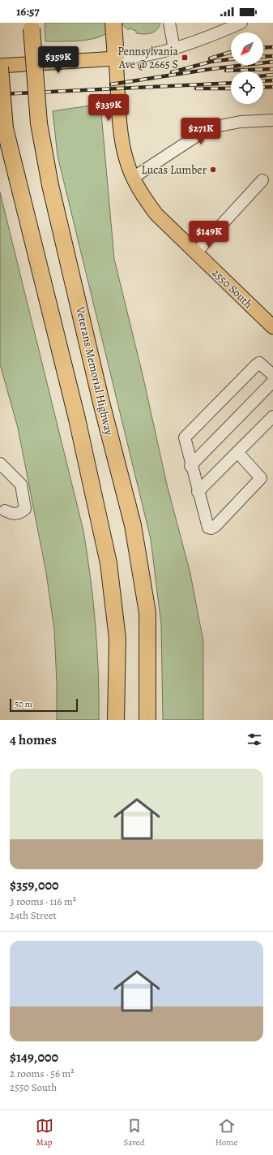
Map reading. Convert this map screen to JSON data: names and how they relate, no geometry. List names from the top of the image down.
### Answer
{
  "streets": {
    "highway": ["Veterans Memorial Highway"],
    "main road": ["2550 South"]
  },
  "places": {
    "transit": ["Pennsylvania Ave @ 2665 S"],
    "other": ["Lucas Lumber"]
  },
  "scale_bar": "50 m",
  "north": "bottom left",
  "page": {
    "status": "16:57",
    "price": [
      "$359K",
      "$339K",
      "$271K",
      "$149K"
    ],
    "scale": "50 m",
    "heading": "4 homes",
    "list": [
      {
        "name": "$359,000",
        "note": "3 rooms · 116 m² · 24th Street"
      },
      {
        "name": "$149,000",
        "note": "2 rooms · 56 m² · 2550 South"
      }
    ],
    "tabs": ["Map", "Saved", "Home"]
  }
}
